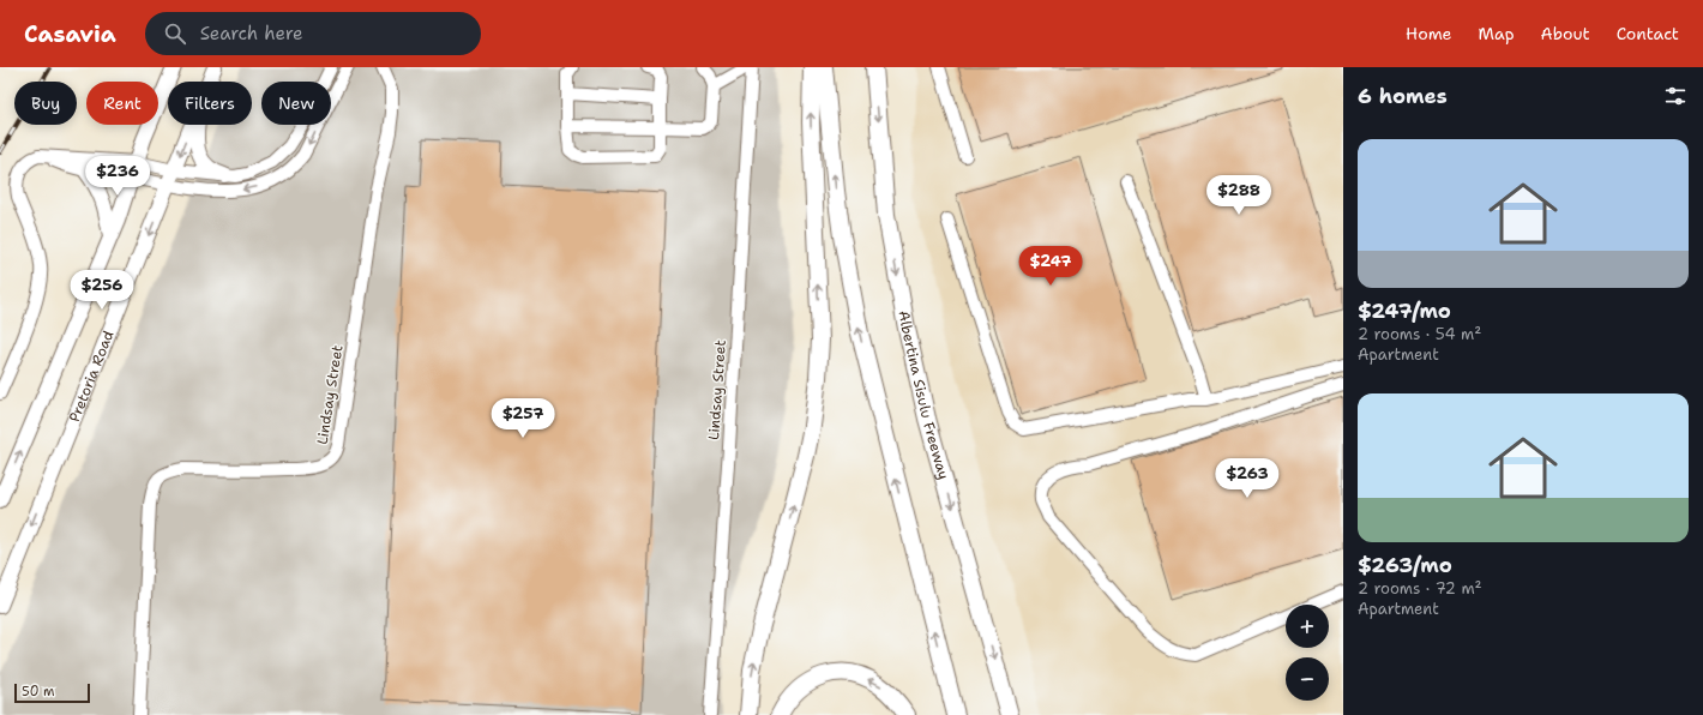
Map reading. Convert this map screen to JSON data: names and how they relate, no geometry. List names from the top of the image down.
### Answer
{
  "streets": {
    "highway": ["Albertina Sisulu Freeway"],
    "main road": ["Pretoria Road"],
    "lane": ["Lindsay Street"]
  },
  "scale_bar": "50 m",
  "page": {
    "header": "Casavia",
    "search": "Search here",
    "nav": [
      "Home",
      "Map",
      "About",
      "Contact"
    ],
    "heading": "6 homes",
    "chip": [
      "Buy",
      "Rent",
      "Filters",
      "New"
    ],
    "list": [
      {
        "name": "$247/mo",
        "note": "2 rooms · 54 m² · Apartment"
      },
      {
        "name": "$263/mo",
        "note": "2 rooms · 72 m² · Apartment"
      }
    ],
    "price": [
      "$236",
      "$288",
      "$247",
      "$256",
      "$257",
      "$263"
    ],
    "map_buttons": ["+", "−"],
    "scale": "50 m"
  }
}
